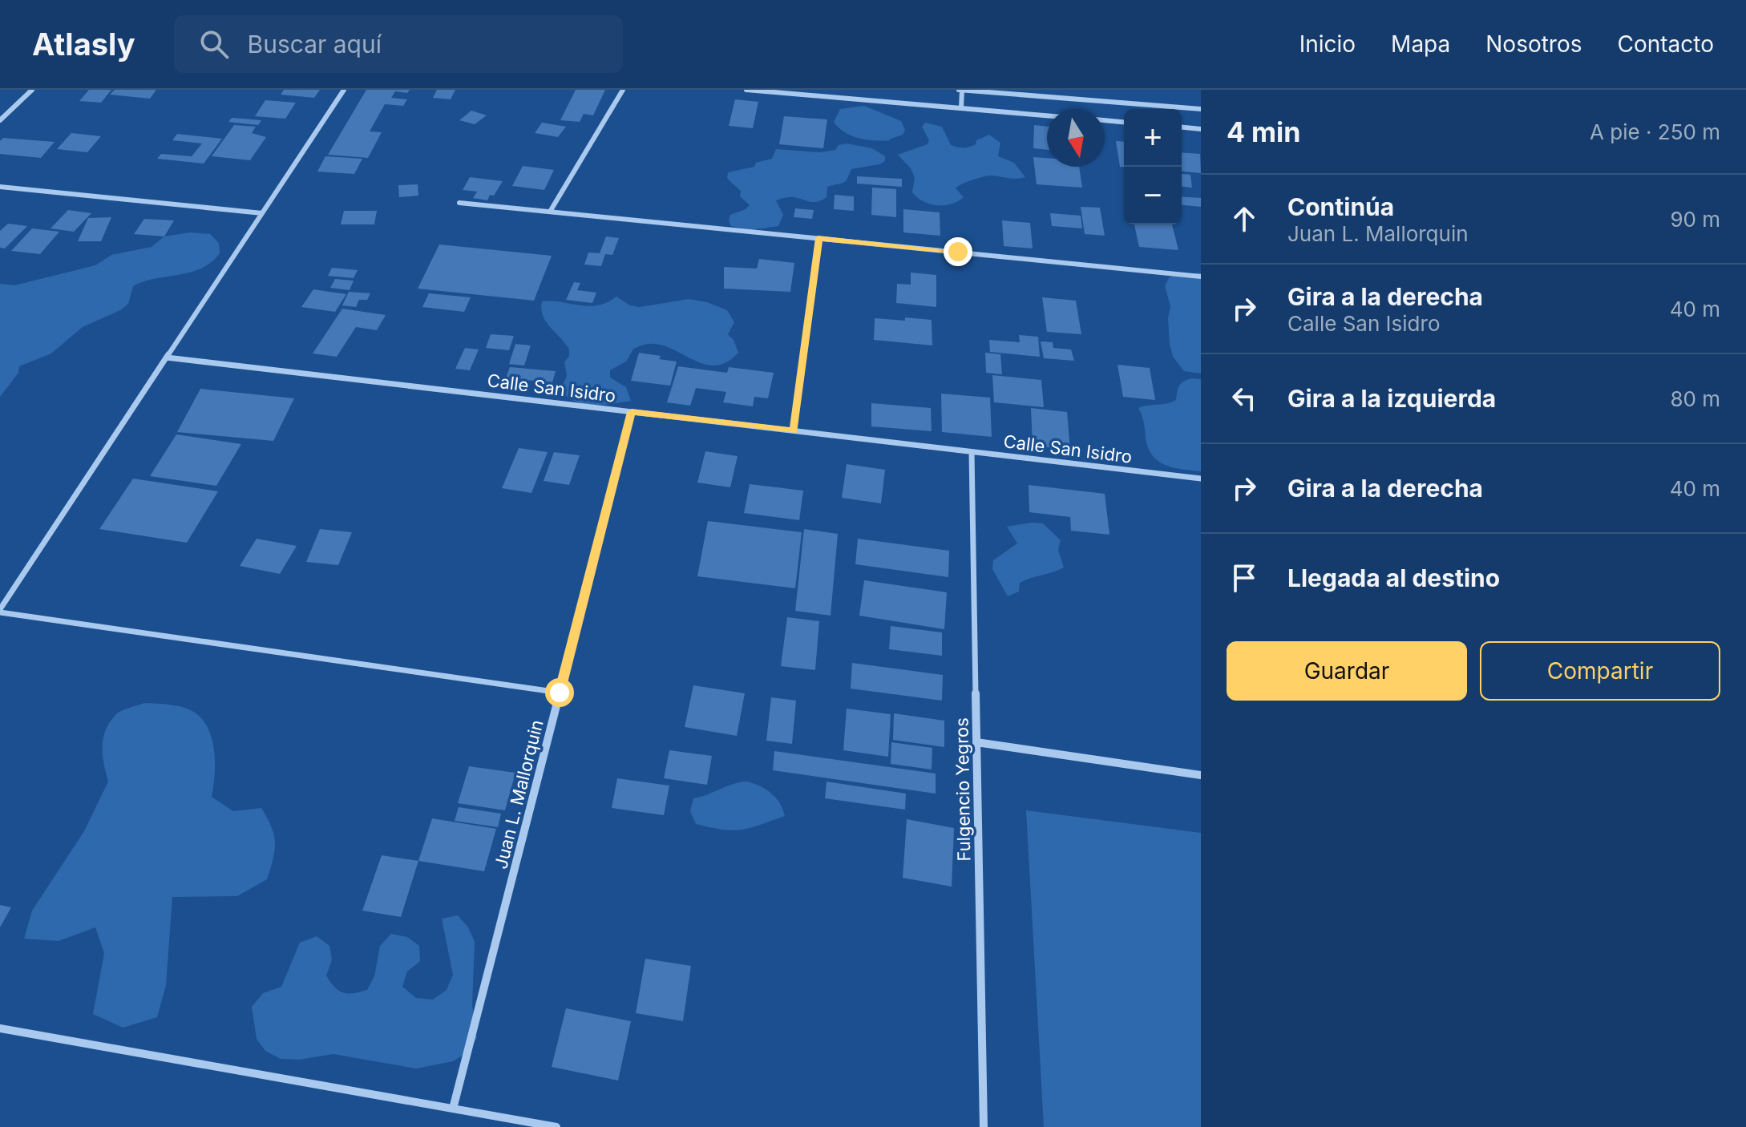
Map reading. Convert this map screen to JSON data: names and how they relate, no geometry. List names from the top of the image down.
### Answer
{
  "streets": {
    "street": ["Calle San Isidro", "Fulgencio Yegros", "Juan L. Mallorquin"]
  },
  "crossings": [
    ["Calle San Isidro", "Fulgencio Yegros"],
    ["Calle San Isidro", "Juan L. Mallorquin"]
  ],
  "north": "bottom",
  "page": {
    "header": "Atlasly",
    "search": "Buscar aquí",
    "nav": [
      "Inicio",
      "Mapa",
      "Nosotros",
      "Contacto"
    ],
    "heading": ["4 min", "A pie · 250 m"],
    "map_buttons": ["+", "−"],
    "list": [
      ["Continúa", "Juan L. Mallorquin", "90 m"],
      ["Gira a la derecha", "Calle San Isidro", "40 m"],
      ["Gira a la izquierda", "80 m"],
      ["Gira a la derecha", "40 m"],
      "Llegada al destino"
    ],
    "buttons": ["Guardar", "Compartir"]
  }
}
